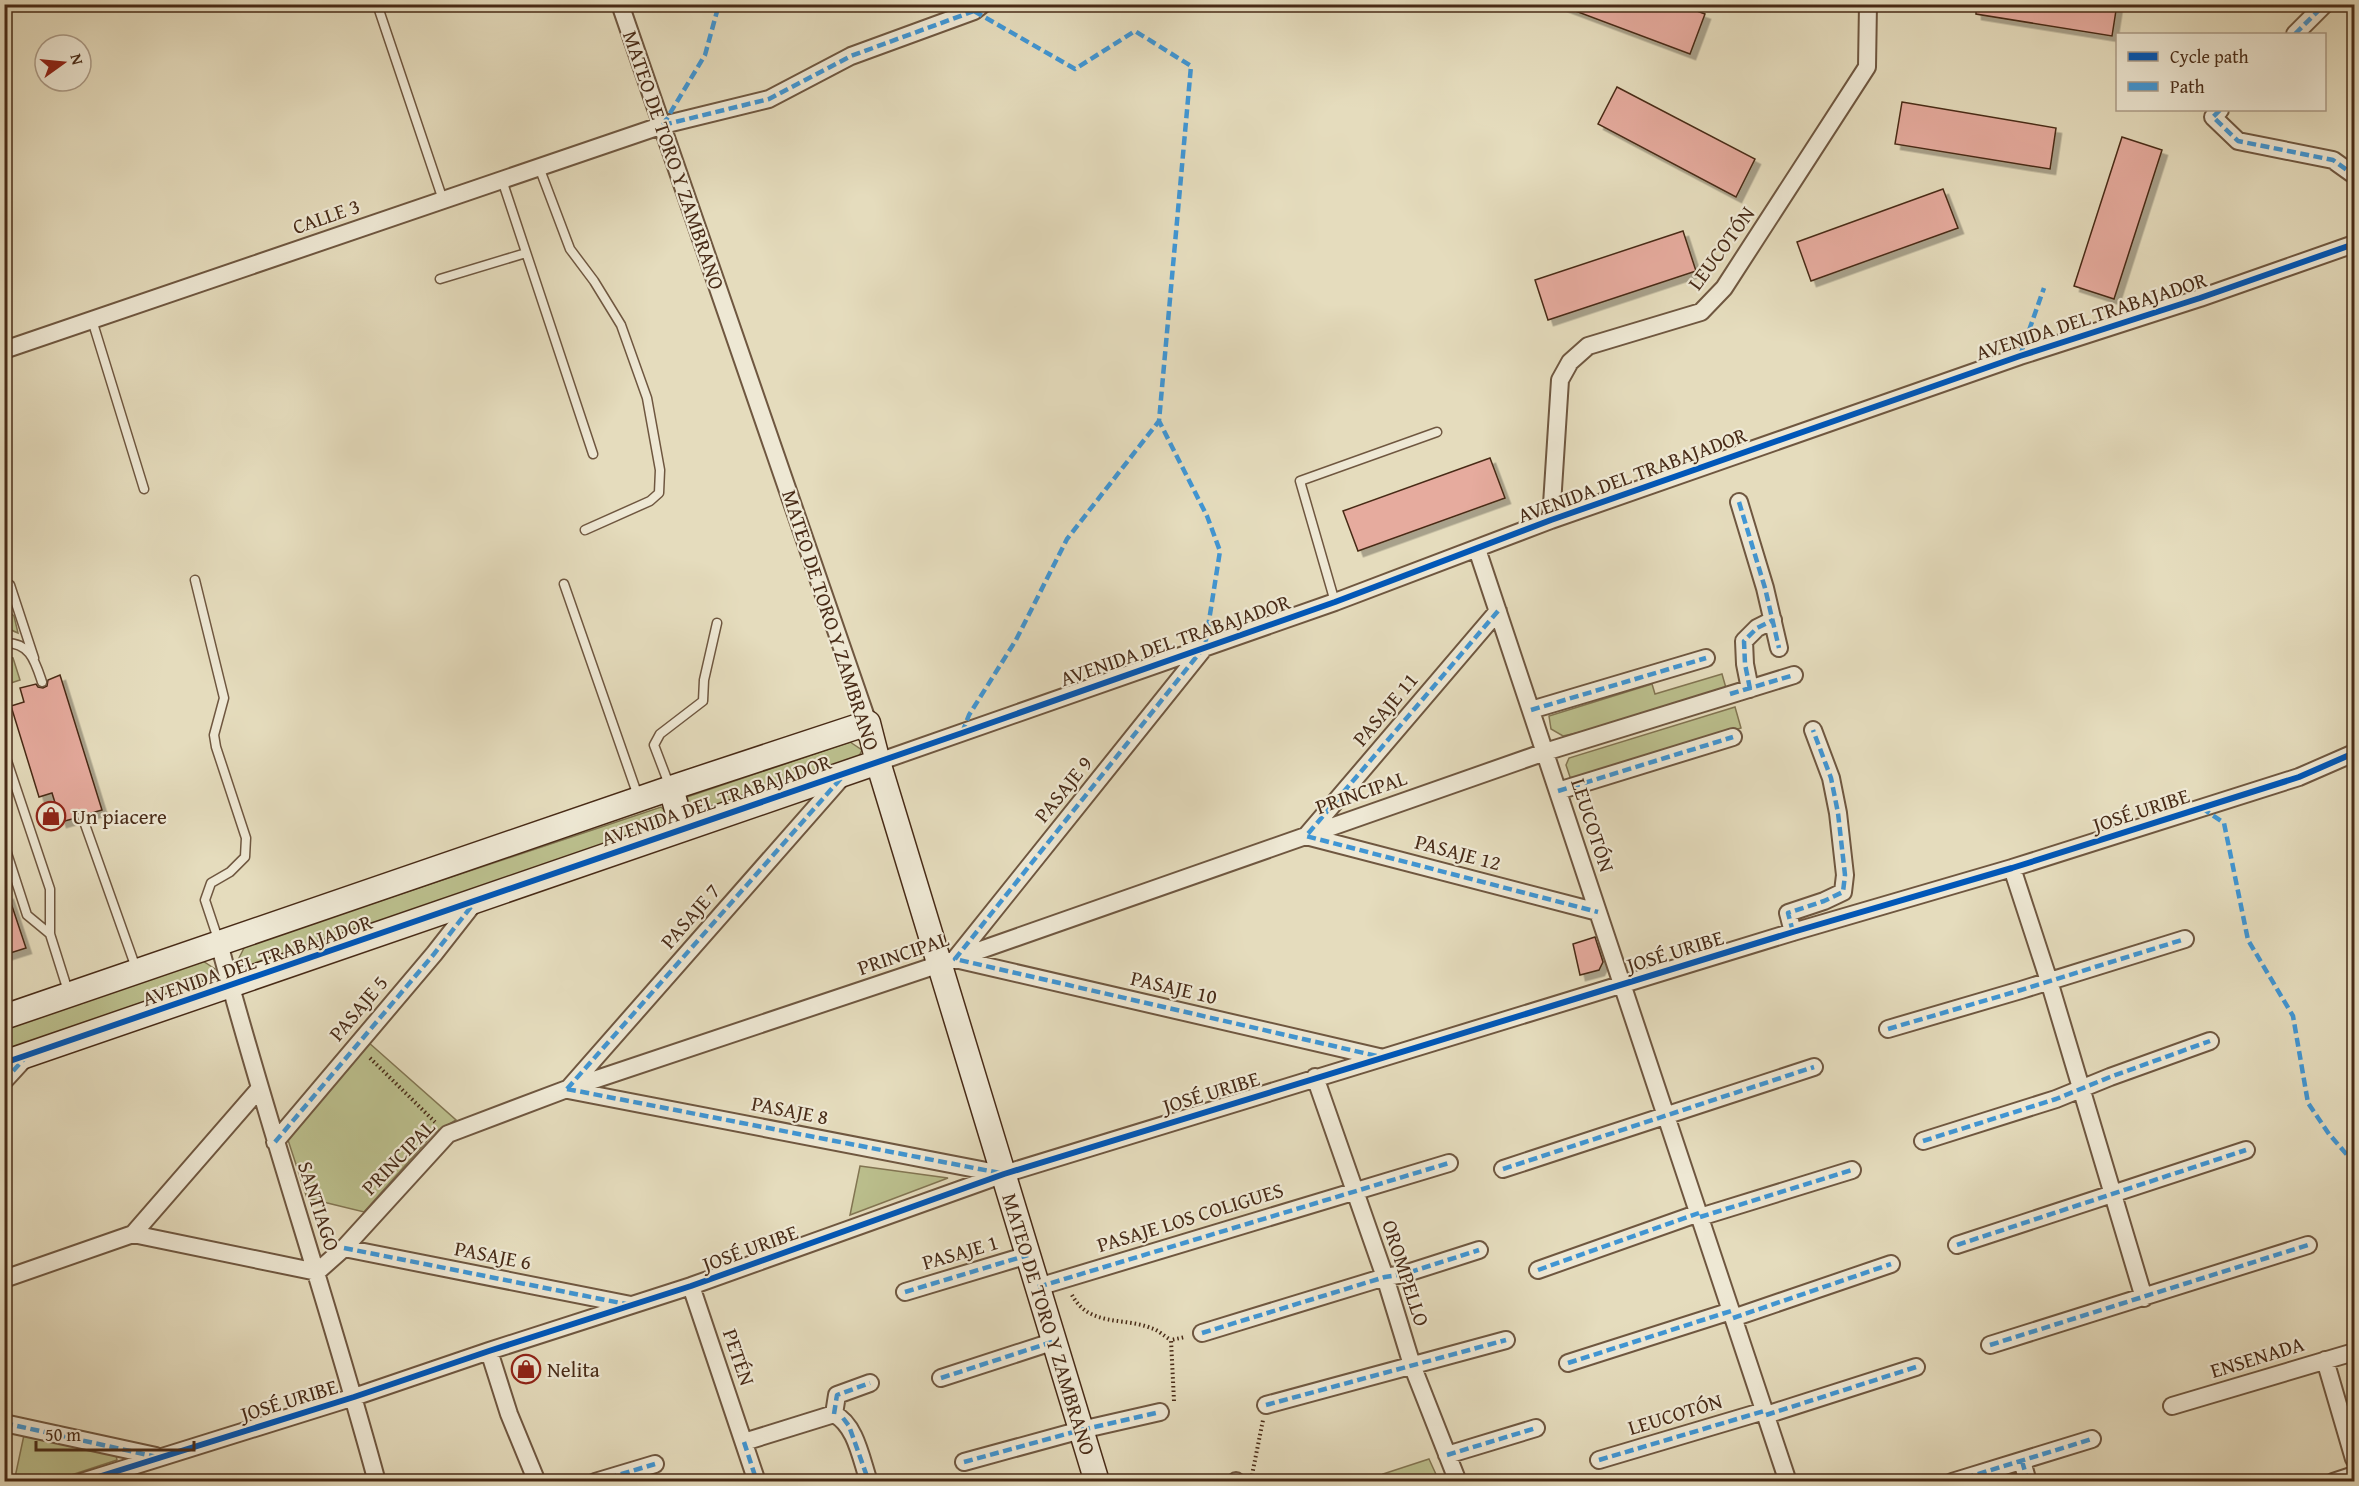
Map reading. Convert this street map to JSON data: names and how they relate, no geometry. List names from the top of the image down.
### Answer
{
  "streets": {
    "street": [
      "MATEO DE TORO Y ZAMBRANO",
      "CALLE 3",
      "LEUCOTÓN",
      "AVENIDA DEL TRABAJADOR",
      "PASAJE 11",
      "PASAJE 9",
      "PRINCIPAL",
      "JOSÉ URIBE",
      "PASAJE 12",
      "PASAJE 7",
      "PASAJE 10",
      "PASAJE 5",
      "PASAJE 8",
      "SANTIAGO",
      "PASAJE LOS COLIGUES",
      "PASAJE 1",
      "PASAJE 6",
      "OROMPELLO",
      "PETÉN",
      "ENSENADA"
    ]
  },
  "crossings": [
    ["MATEO DE TORO Y ZAMBRANO", "CALLE 3"],
    ["MATEO DE TORO Y ZAMBRANO", "AVENIDA DEL TRABAJADOR"],
    ["MATEO DE TORO Y ZAMBRANO", "PASAJE 9"],
    ["MATEO DE TORO Y ZAMBRANO", "PRINCIPAL"],
    ["MATEO DE TORO Y ZAMBRANO", "JOSÉ URIBE"],
    ["MATEO DE TORO Y ZAMBRANO", "PASAJE 10"],
    ["MATEO DE TORO Y ZAMBRANO", "PASAJE 8"],
    ["MATEO DE TORO Y ZAMBRANO", "PASAJE LOS COLIGUES"],
    ["MATEO DE TORO Y ZAMBRANO", "PASAJE 1"],
    ["LEUCOTÓN", "AVENIDA DEL TRABAJADOR"],
    ["LEUCOTÓN", "PASAJE 11"],
    ["LEUCOTÓN", "PRINCIPAL"],
    ["LEUCOTÓN", "JOSÉ URIBE"],
    ["LEUCOTÓN", "PASAJE 12"],
    ["AVENIDA DEL TRABAJADOR", "PASAJE 9"],
    ["AVENIDA DEL TRABAJADOR", "PASAJE 7"],
    ["AVENIDA DEL TRABAJADOR", "PASAJE 5"],
    ["AVENIDA DEL TRABAJADOR", "SANTIAGO"],
    ["PASAJE 11", "PRINCIPAL"],
    ["PASAJE 11", "PASAJE 12"],
    ["PASAJE 9", "PRINCIPAL"],
    ["PASAJE 9", "PASAJE 10"],
    ["PRINCIPAL", "PASAJE 12"],
    ["PRINCIPAL", "PASAJE 7"],
    ["PRINCIPAL", "PASAJE 10"],
    ["PRINCIPAL", "PASAJE 8"],
    ["PRINCIPAL", "SANTIAGO"],
    ["PRINCIPAL", "PASAJE 6"],
    ["JOSÉ URIBE", "PASAJE 10"],
    ["JOSÉ URIBE", "PASAJE 8"],
    ["JOSÉ URIBE", "SANTIAGO"],
    ["JOSÉ URIBE", "PASAJE 6"],
    ["JOSÉ URIBE", "OROMPELLO"],
    ["JOSÉ URIBE", "PETÉN"],
    ["PASAJE 7", "PASAJE 8"],
    ["PASAJE 5", "SANTIAGO"],
    ["PASAJE LOS COLIGUES", "OROMPELLO"]
  ],
  "places": {
    "shop": ["Un piacere", "Nelita"]
  },
  "legend": ["Cycle path", "Path"],
  "scale_bar": "50 m",
  "north": "right"
}
